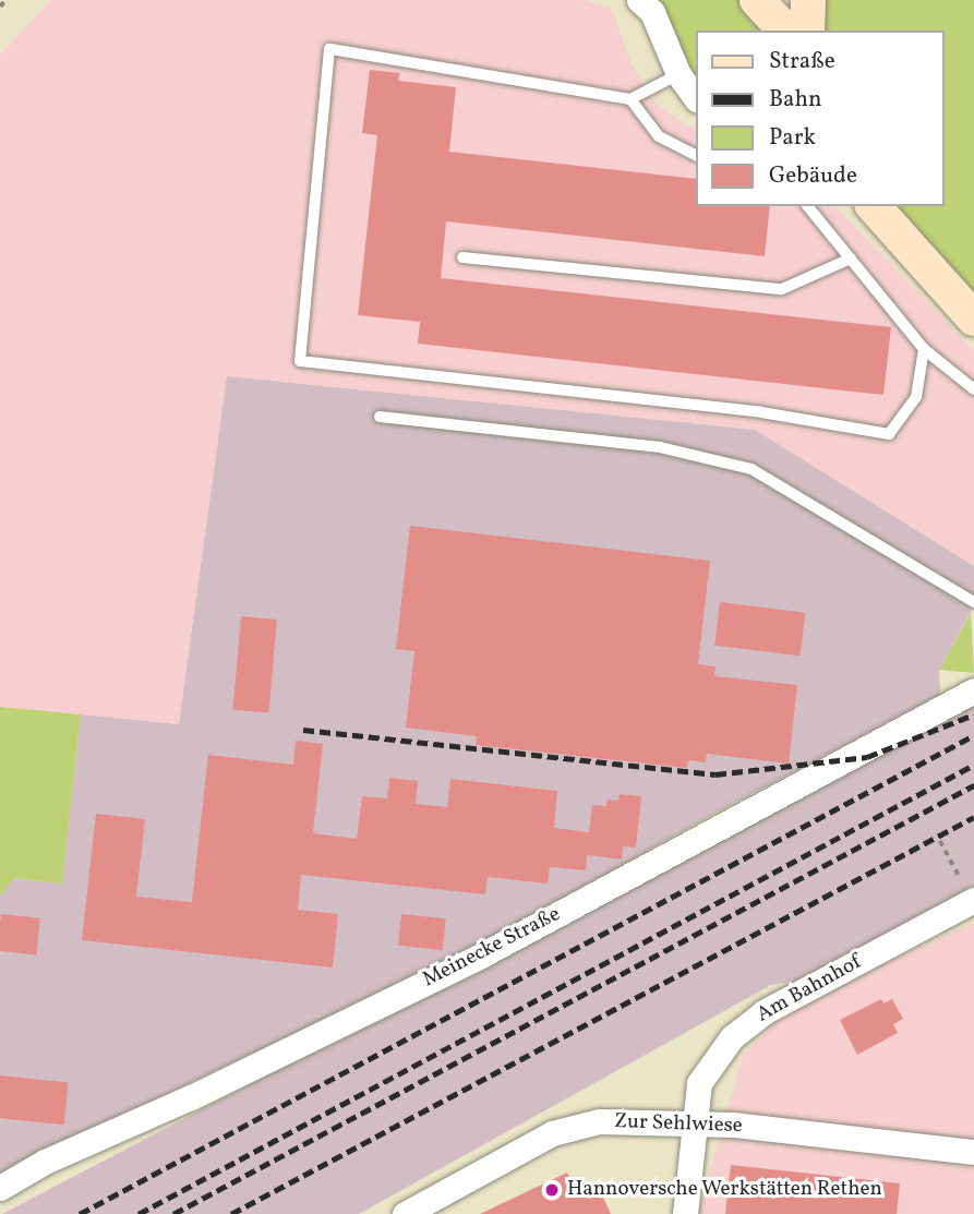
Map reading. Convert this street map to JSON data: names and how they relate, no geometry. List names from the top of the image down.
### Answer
{
  "streets": {
    "street": ["Meinecke Straße", "Am Bahnhof", "Zur Sehlwiese"]
  },
  "crossings": [
    ["Am Bahnhof", "Zur Sehlwiese"]
  ],
  "places": ["Hannoversche Werkstätten Rethen"],
  "legend": [
    "Straße",
    "Bahn",
    "Park",
    "Gebäude"
  ]
}
